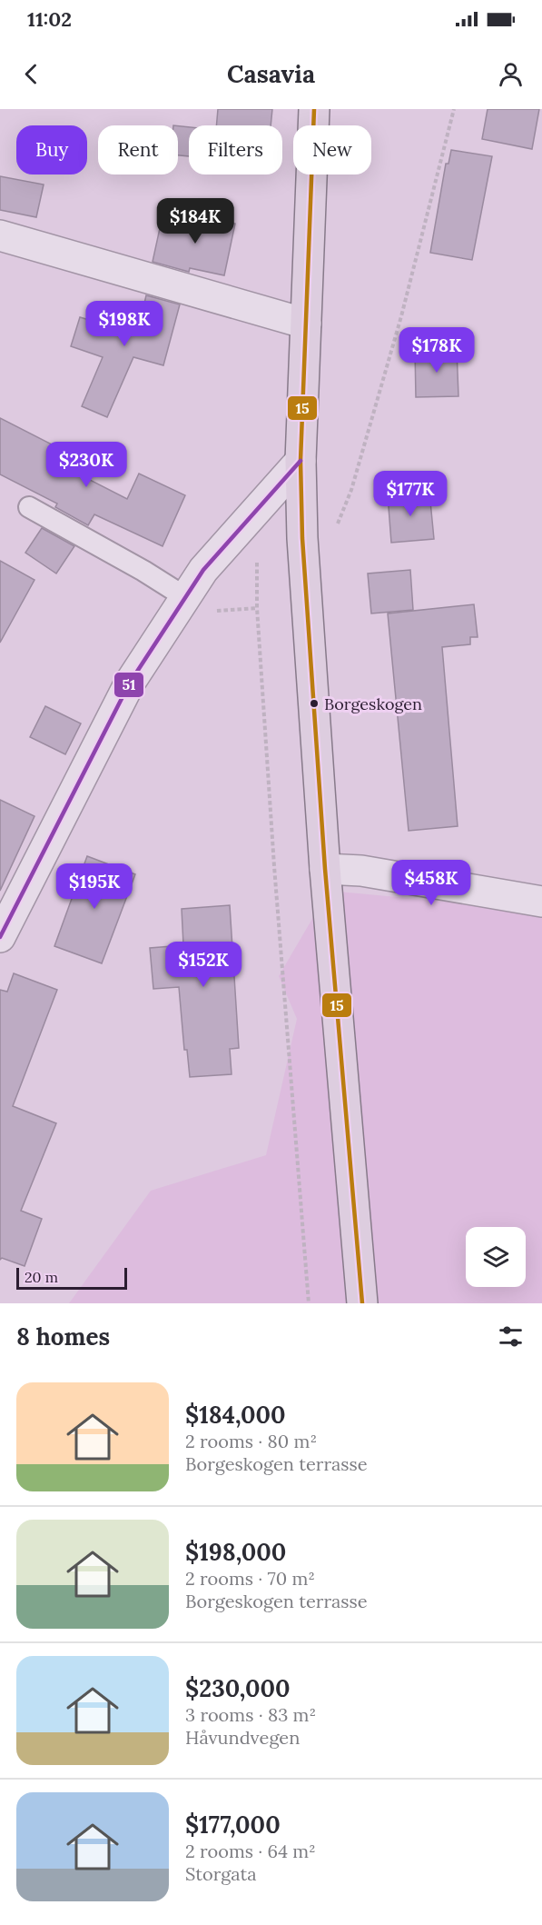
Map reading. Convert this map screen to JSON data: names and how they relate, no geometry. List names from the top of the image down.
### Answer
{
  "places": ["Borgeskogen"],
  "lines": ["transit line 15", "transit line 51"],
  "scale_bar": "20 m",
  "page": {
    "status": "11:02",
    "header": "Casavia",
    "chip": [
      "Buy",
      "Rent",
      "Filters",
      "New"
    ],
    "price": [
      "$184K",
      "$198K",
      "$178K",
      "$230K",
      "$177K",
      "$458K",
      "$195K",
      "$152K"
    ],
    "scale": "20 m",
    "heading": "8 homes",
    "list": [
      {
        "name": "$184,000",
        "note": "2 rooms · 80 m² · Borgeskogen terrasse"
      },
      {
        "name": "$198,000",
        "note": "2 rooms · 70 m² · Borgeskogen terrasse"
      },
      {
        "name": "$230,000",
        "note": "3 rooms · 83 m² · Håvundvegen"
      },
      {
        "name": "$177,000",
        "note": "2 rooms · 64 m² · Storgata"
      }
    ]
  }
}
